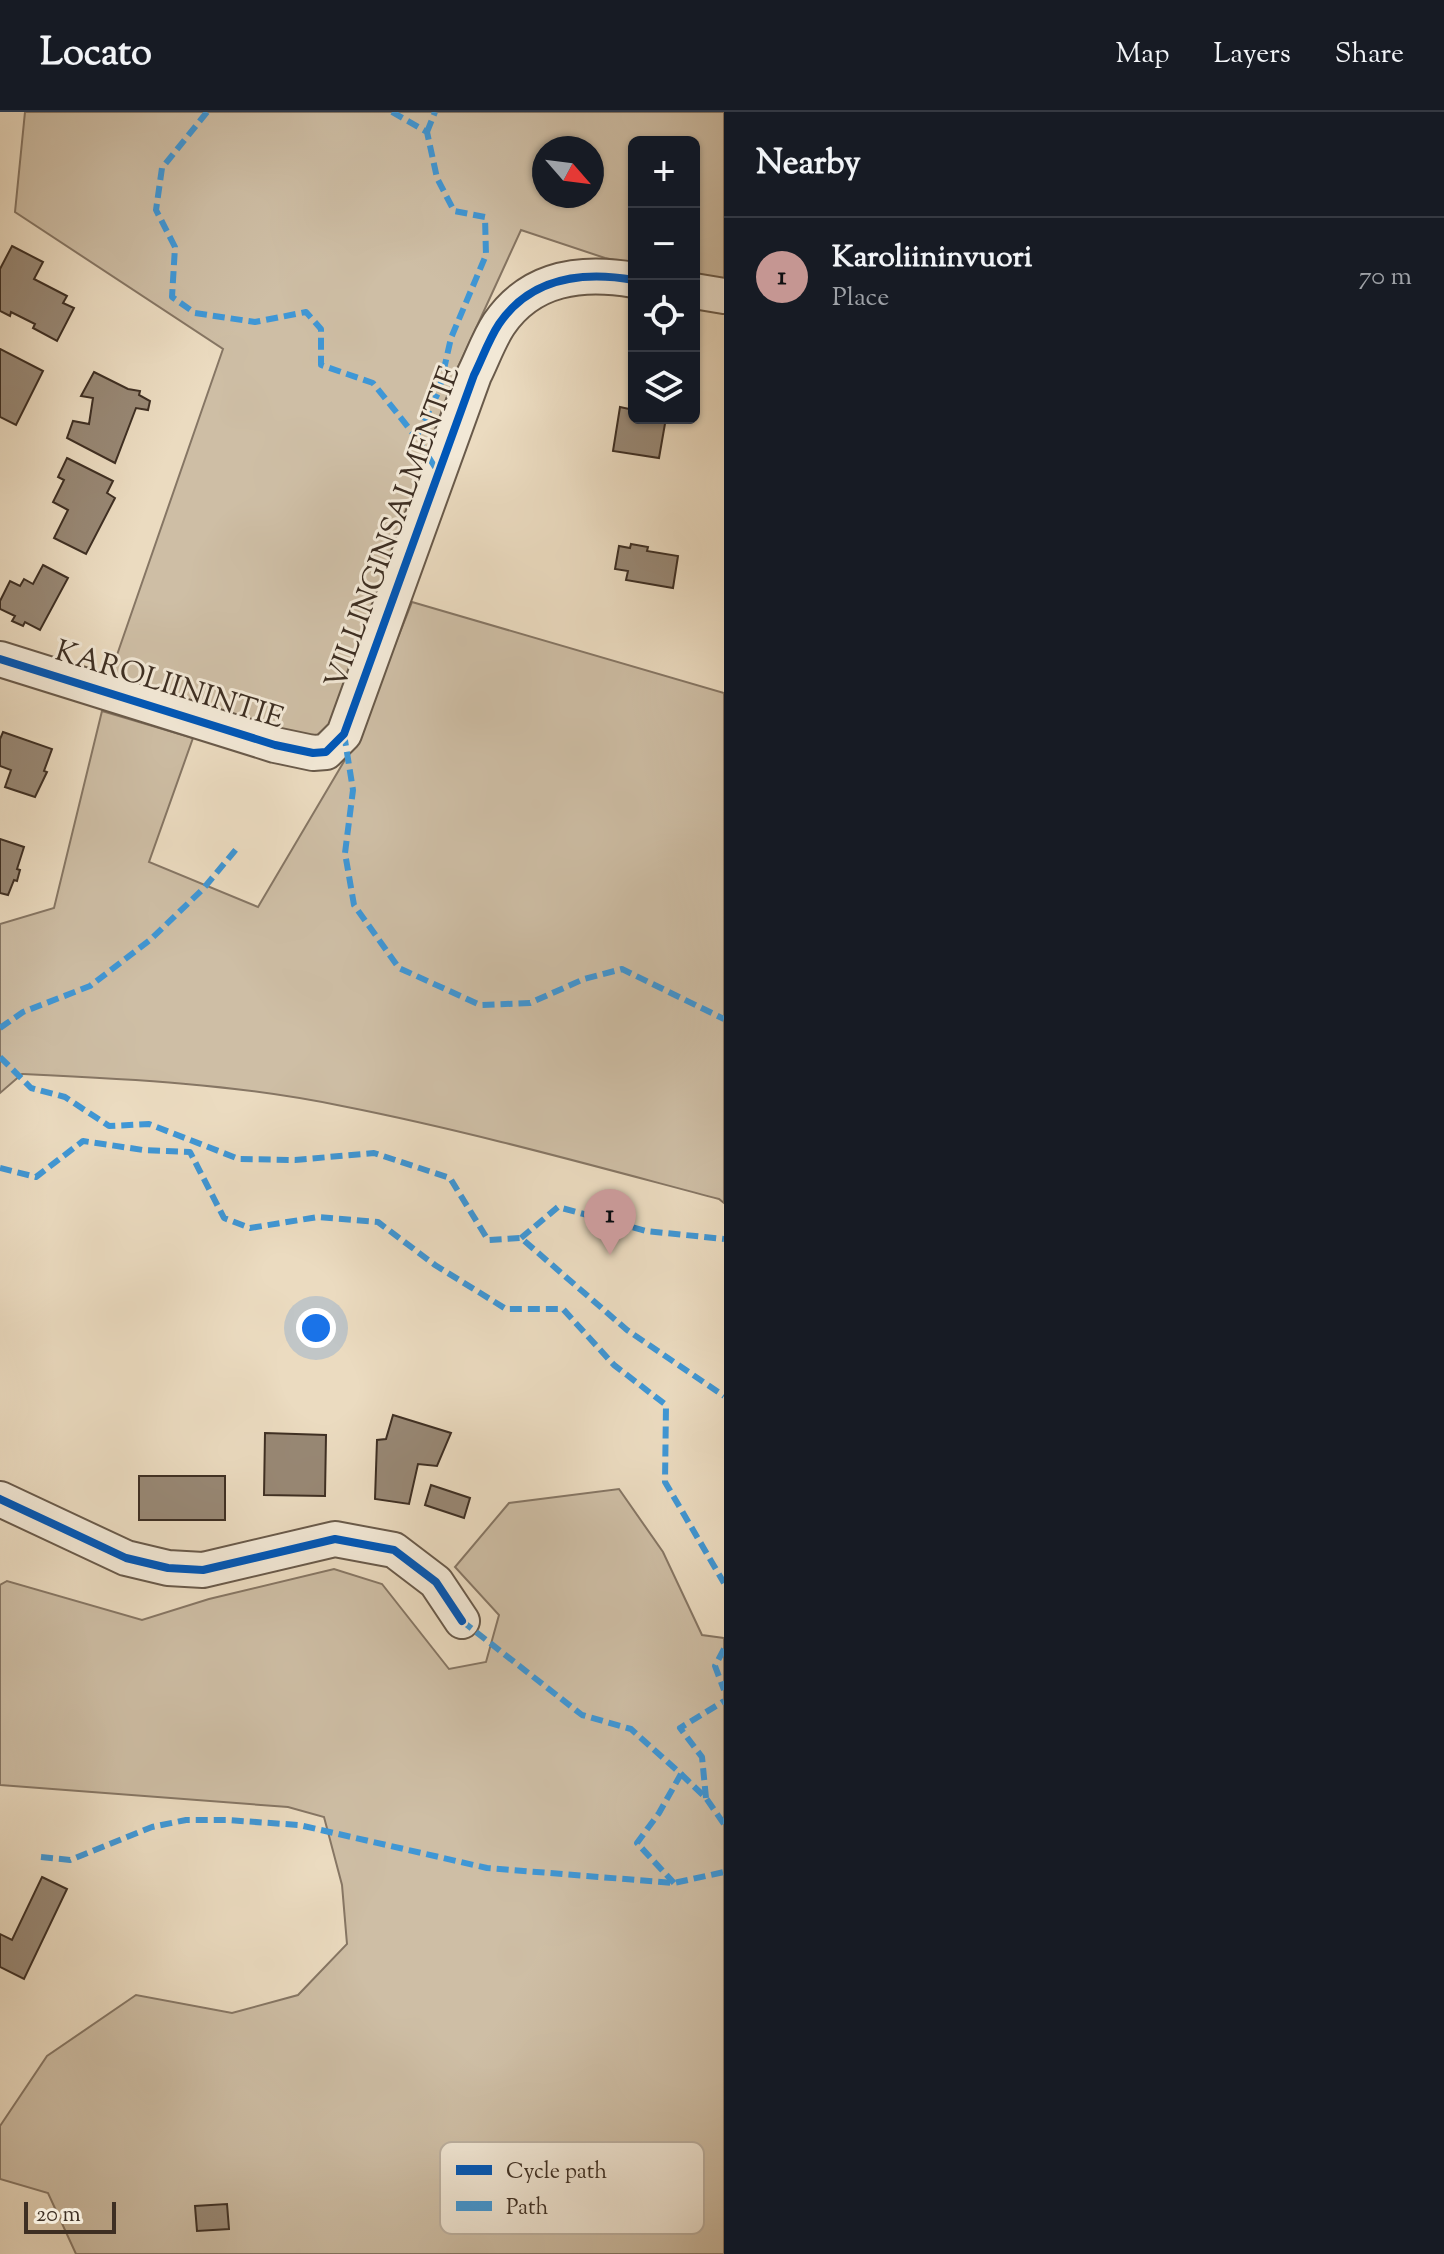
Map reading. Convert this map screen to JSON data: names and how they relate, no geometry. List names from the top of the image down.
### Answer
{
  "streets": {
    "street": ["VILLINGINSALMENTIE", "KAROLIININTIE"]
  },
  "crossings": [
    ["VILLINGINSALMENTIE", "KAROLIININTIE"]
  ],
  "legend": ["Cycle path", "Path"],
  "scale_bar": "20 m",
  "north": "bottom right",
  "page": {
    "header": "Locato",
    "nav": ["Map", "Layers", "Share"],
    "heading": "Nearby",
    "map_buttons": ["+", "−"],
    "list": [
      {
        "mark": "1",
        "name": "Karoliininvuori",
        "note": "Place",
        "value": "70 m"
      }
    ],
    "pins": "1",
    "scale": "20 m"
  }
}
